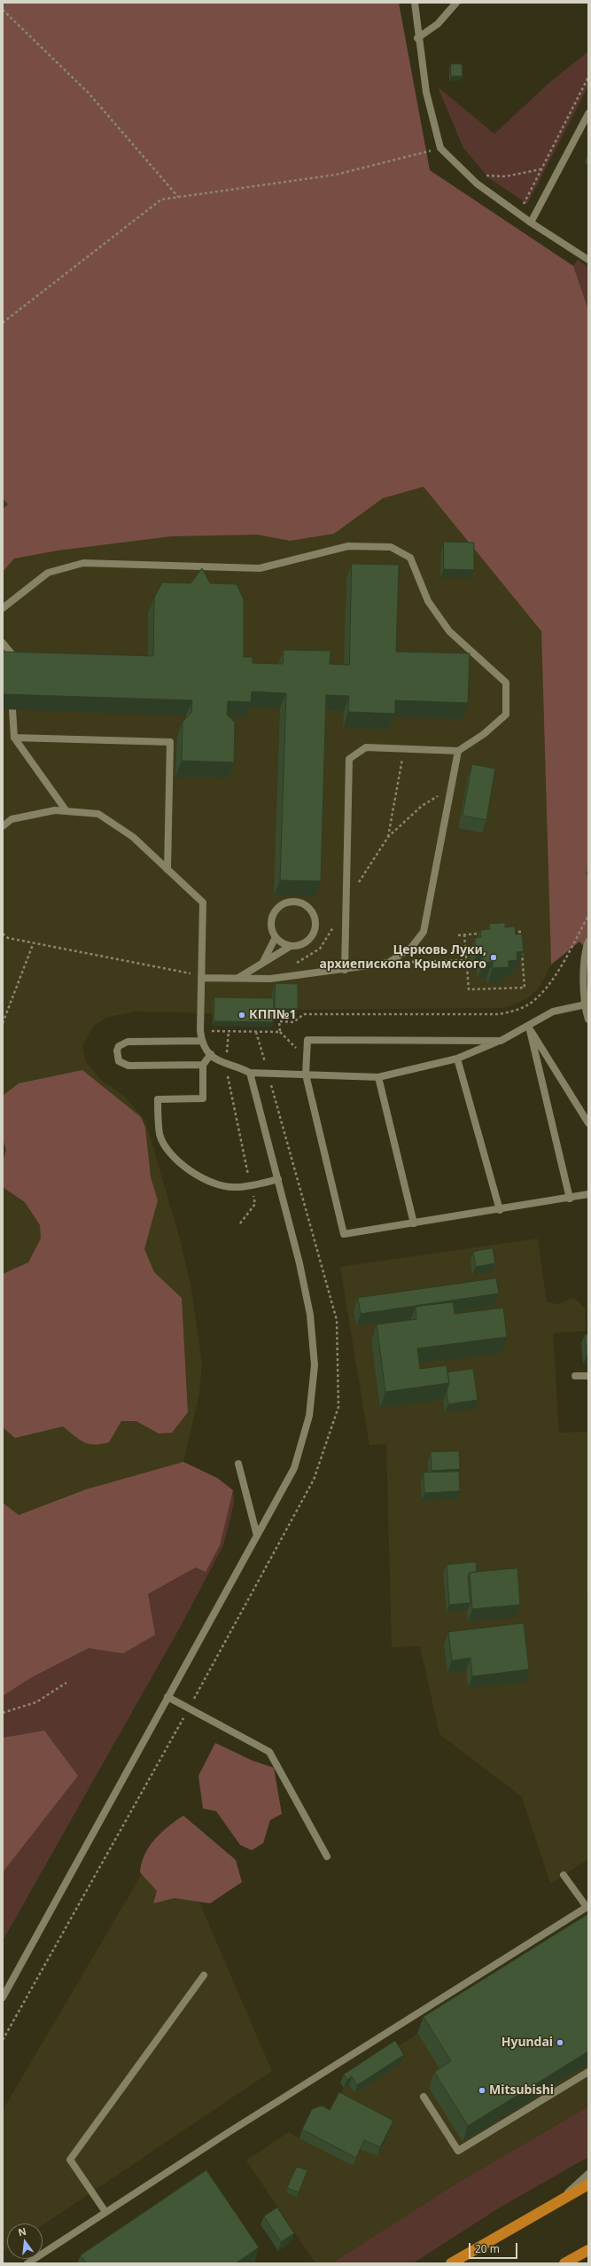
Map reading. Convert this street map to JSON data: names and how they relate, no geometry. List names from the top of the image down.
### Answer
{
  "places": [
    "Церковь Луки, архиепископа Крымского",
    "КПП№1",
    "Hyundai",
    "Mitsubishi"
  ],
  "scale_bar": "20 m",
  "north": "top"
}
